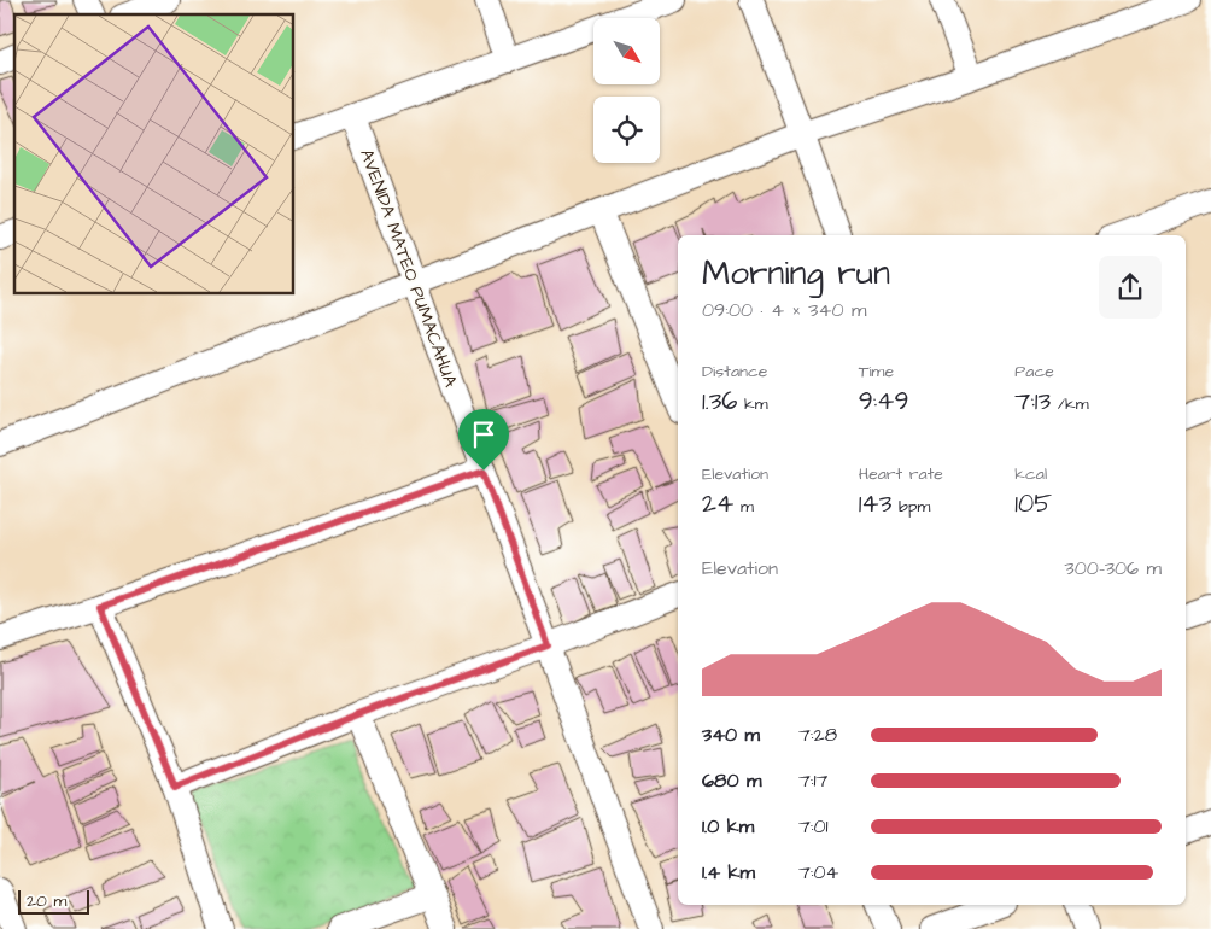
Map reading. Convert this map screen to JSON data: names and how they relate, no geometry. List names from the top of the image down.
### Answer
{
  "streets": {
    "street": ["AVENIDA MATEO PUMACAHUA"]
  },
  "scale_bar": "20 m",
  "north": "bottom right",
  "page": {
    "heading": ["Morning run", "09:00 · 4 × 340 m"],
    "stats": [
      ["Distance", "1.36 km"],
      ["Time", "9:49"],
      ["Pace", "7:13 /km"],
      ["Elevation", "24 m"],
      ["Heart rate", "143 bpm"],
      ["kcal", "105"]
    ],
    "chart": ["Elevation", "300–306 m"],
    "list": [
      {
        "name": "340 m",
        "note": "7:28"
      },
      {
        "name": "680 m",
        "note": "7:17"
      },
      {
        "name": "1.0 km",
        "note": "7:01"
      },
      {
        "name": "1.4 km",
        "note": "7:04"
      }
    ],
    "scale": "20 m"
  }
}
